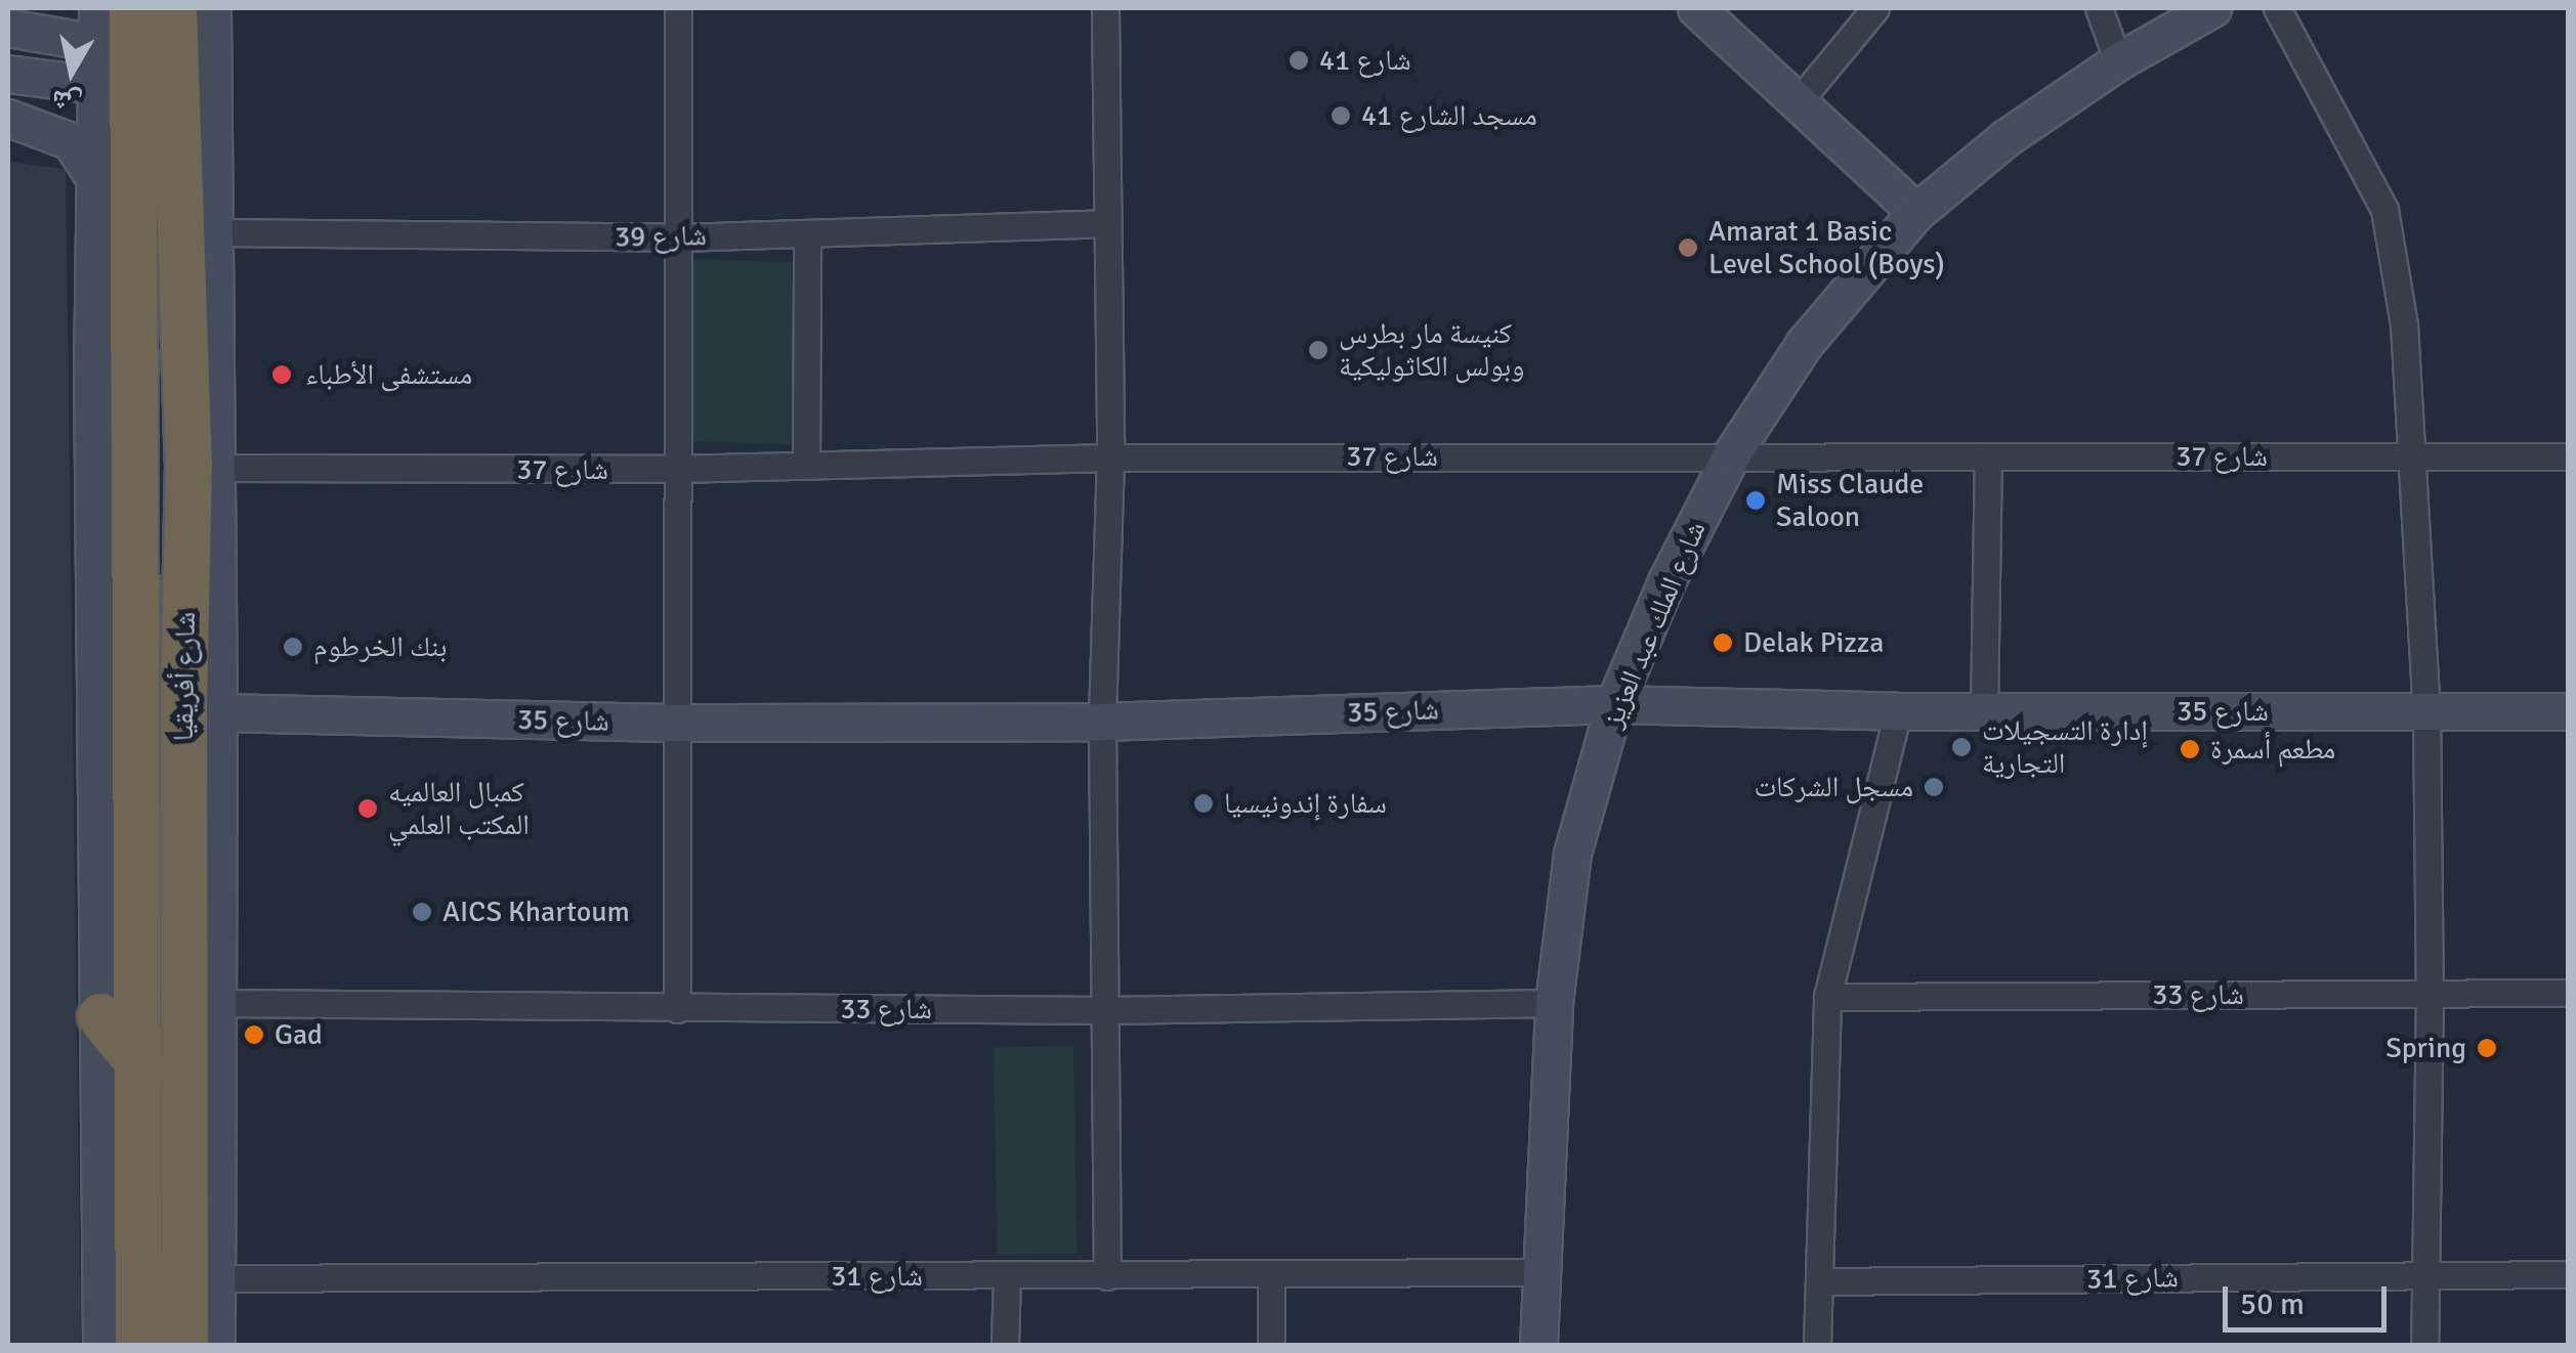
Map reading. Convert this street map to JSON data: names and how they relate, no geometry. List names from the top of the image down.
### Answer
{
  "streets": {
    "highway": ["شارع أفريقيا"],
    "street": [
      "شارع 39",
      "شارع 37",
      "شارع الملك عبد العزيز",
      "شارع 35",
      "شارع 33",
      "شارع 31"
    ]
  },
  "crossings": [
    ["شارع 39", "شارع أفريقيا"],
    ["شارع 37", "شارع الملك عبد العزيز"],
    ["شارع 37", "شارع أفريقيا"],
    ["شارع الملك عبد العزيز", "شارع 35"],
    ["شارع الملك عبد العزيز", "شارع 33"],
    ["شارع الملك عبد العزيز", "شارع 31"],
    ["شارع أفريقيا", "شارع 35"],
    ["شارع أفريقيا", "شارع 33"],
    ["شارع أفريقيا", "شارع 31"]
  ],
  "places": [
    "شارع 41",
    "مسجد الشارع 41",
    "Amarat 1 Basic Level School (Boys)",
    "كنيسة مار بطرس وبولس الكاثوليكية",
    "مستشفی الأطباء",
    "Miss Claude Saloon",
    "Delak Pizza",
    "بنك الخرطوم",
    "إدارة التسجيلات التجارية",
    "مطعم أسمرة",
    "مسجل الشركات",
    "سفارة إندونيسيا",
    "كمبال العالميه المكتب العلمي",
    "AICS Khartoum",
    "Gad",
    "Spring"
  ],
  "scale_bar": "50 m",
  "north": "bottom"
}
